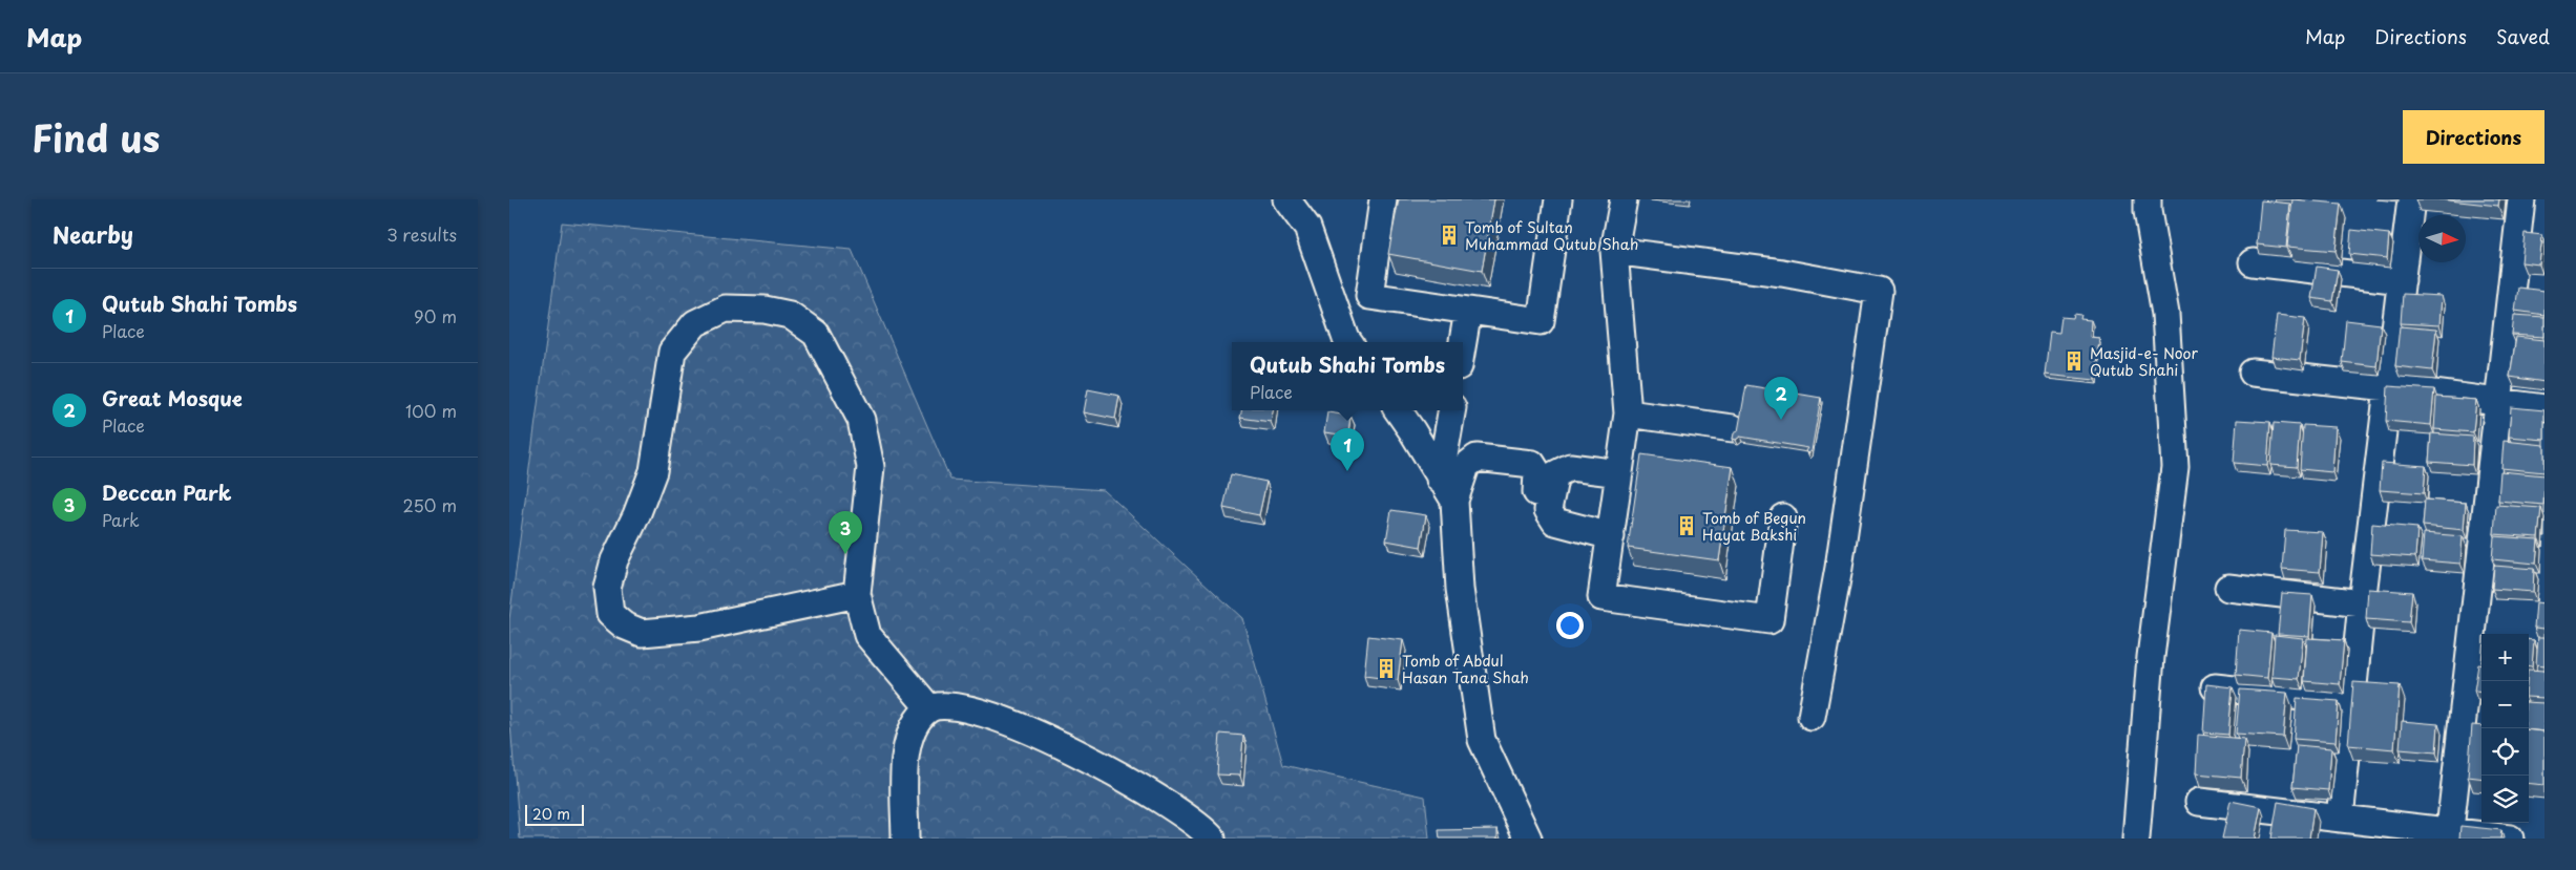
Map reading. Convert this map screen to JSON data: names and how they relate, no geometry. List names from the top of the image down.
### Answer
{
  "places": {
    "building": [
      "Tomb of Sultan Muhammad Qutub Shah",
      "Masjid-e- Noor Qutub Shahi",
      "Tomb of Begun Hayat Bakshi",
      "Tomb of Abdul Hasan Tana Shah"
    ]
  },
  "scale_bar": "20 m",
  "north": "right",
  "page": {
    "header": "Map",
    "nav": ["Map", "Directions", "Saved"],
    "title": "Find us",
    "buttons": "Directions",
    "heading": ["Nearby", "3 results"],
    "list": [
      {
        "mark": "1",
        "name": "Qutub Shahi Tombs",
        "note": "Place",
        "value": "90 m"
      },
      {
        "mark": "2",
        "name": "Great Mosque",
        "note": "Place",
        "value": "100 m"
      },
      {
        "mark": "3",
        "name": "Deccan Park",
        "note": "Park",
        "value": "250 m"
      }
    ],
    "popup": ["Qutub Shahi Tombs", "Place"],
    "pins": ["2", "1", "3"],
    "map_buttons": ["+", "−"],
    "scale": "20 m"
  }
}
